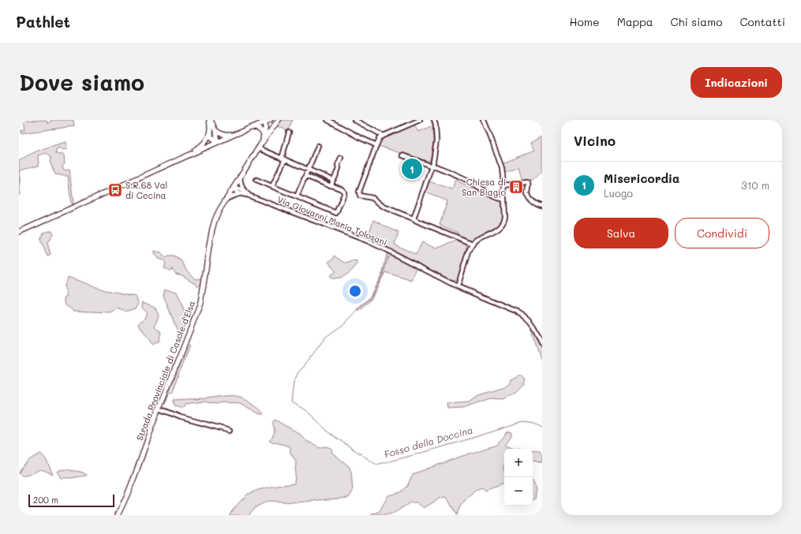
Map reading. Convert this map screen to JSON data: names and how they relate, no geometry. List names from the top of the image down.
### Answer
{
  "streets": {
    "main road": ["Strada Provinciale di Casole d'Elsa"],
    "street": ["Via Giovanni Maria Tolosani"]
  },
  "crossings": [
    ["Via Giovanni Maria Tolosani", "Strada Provinciale di Casole d'Elsa"]
  ],
  "water": ["Fosso della Doccina"],
  "places": {
    "building": ["Chiesa di San Biagio"],
    "bus stop": ["S.R.68 Val di Cecina"]
  },
  "scale_bar": "200 m",
  "page": {
    "header": "Pathlet",
    "nav": [
      "Home",
      "Mappa",
      "Chi siamo",
      "Contatti"
    ],
    "buttons": [
      "Indicazioni",
      ["Salva", "Condividi"]
    ],
    "title": "Dove siamo",
    "heading": "Vicino",
    "pins": "1",
    "list": [
      {
        "mark": "1",
        "name": "Misericordia",
        "note": "Luogo",
        "value": "310 m"
      }
    ],
    "map_buttons": ["+", "−"],
    "scale": "200 m"
  }
}
